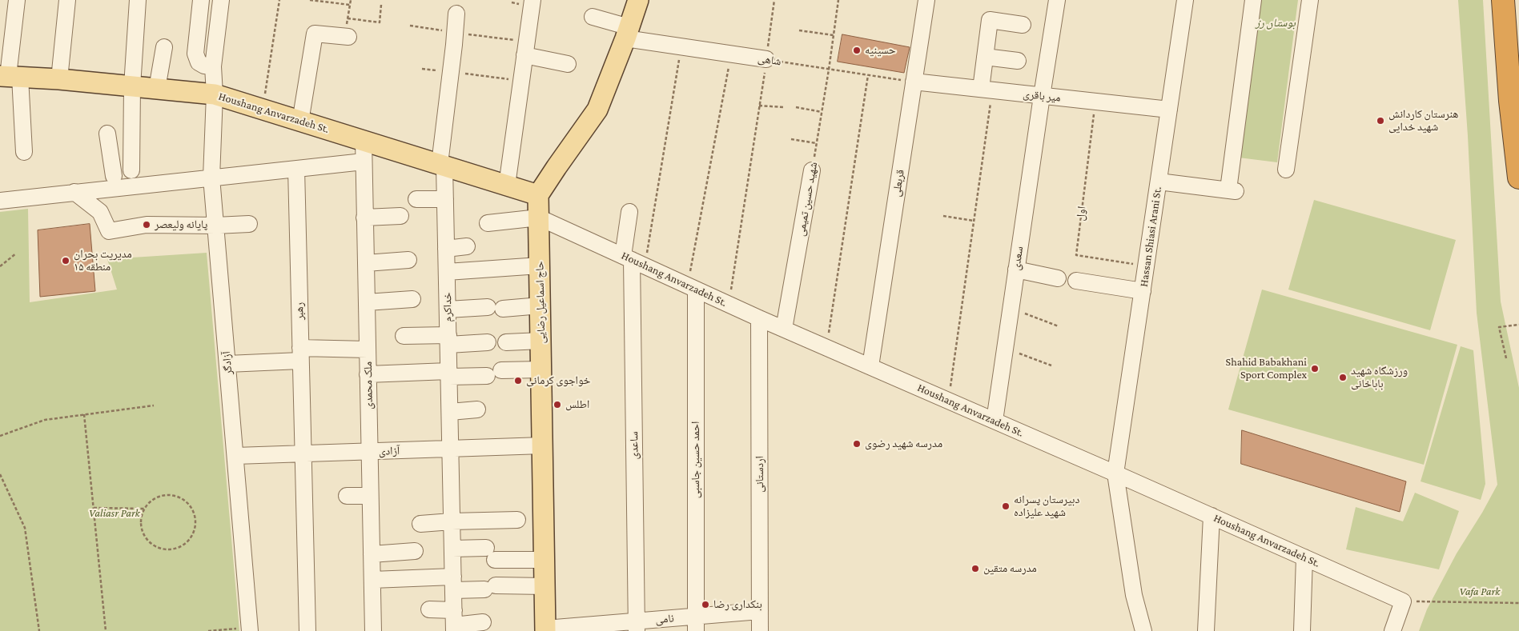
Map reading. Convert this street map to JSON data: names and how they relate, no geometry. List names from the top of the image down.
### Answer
{
  "streets": {
    "main road": ["Houshang Anvarzadeh St.", "حاج اسماعیل رضایی"],
    "street": [
      "شاهی",
      "میر باقری",
      "قربعلی",
      "شهید حسین تمیمی",
      "Hassan Shiasi Arani St.",
      "سعدی",
      "خداکرم",
      "رهبر",
      "آزادگر",
      "ملک محمدی",
      "ساعدی",
      "آزادی",
      "احمد حسین جاسبی",
      "اردستانی",
      "نامی"
    ],
    "path": ["اول"]
  },
  "crossings": [
    ["شاهی", "میر باقری"],
    ["شاهی", "قربعلی"],
    ["شاهی", "شهید حسین تمیمی"],
    ["میر باقری", "قربعلی"],
    ["میر باقری", "اول"],
    ["میر باقری", "Hassan Shiasi Arani St."],
    ["میر باقری", "سعدی"],
    ["Houshang Anvarzadeh St.", "قربعلی"],
    ["Houshang Anvarzadeh St.", "شهید حسین تمیمی"],
    ["Houshang Anvarzadeh St.", "Hassan Shiasi Arani St."],
    ["Houshang Anvarzadeh St.", "سعدی"],
    ["Houshang Anvarzadeh St.", "حاج اسماعیل رضایی"],
    ["Houshang Anvarzadeh St.", "خداکرم"],
    ["Houshang Anvarzadeh St.", "آزادگر"],
    ["Houshang Anvarzadeh St.", "ملک محمدی"],
    ["Houshang Anvarzadeh St.", "ساعدی"],
    ["Houshang Anvarzadeh St.", "احمد حسین جاسبی"],
    ["Houshang Anvarzadeh St.", "اردستانی"],
    ["اول", "Hassan Shiasi Arani St."],
    ["حاج اسماعیل رضایی", "آزادی"],
    ["حاج اسماعیل رضایی", "نامی"],
    ["خداکرم", "آزادی"],
    ["رهبر", "آزادی"],
    ["آزادگر", "آزادی"],
    ["ملک محمدی", "آزادی"],
    ["ساعدی", "نامی"],
    ["احمد حسین جاسبی", "نامی"],
    ["اردستانی", "نامی"]
  ],
  "parks": ["بوستان رز", "Valiasr Park", "Vafa Park"],
  "places": [
    "حسینیه",
    "هنرستان کاردانش شهید خدایی",
    "پایانه ولیعصر",
    "مدیریت بحران منطقه ۱۵",
    "Shahid Babakhani Sport Complex",
    "ورزشگاه شهید باباخانی",
    "خواجوی کرمانی",
    "اطلس",
    "مدرسه شهید رضوی",
    "دبیرستان پسرانه شهید علیزاده",
    "مدرسه متقین",
    "بنکداری رضا"
  ]
}
